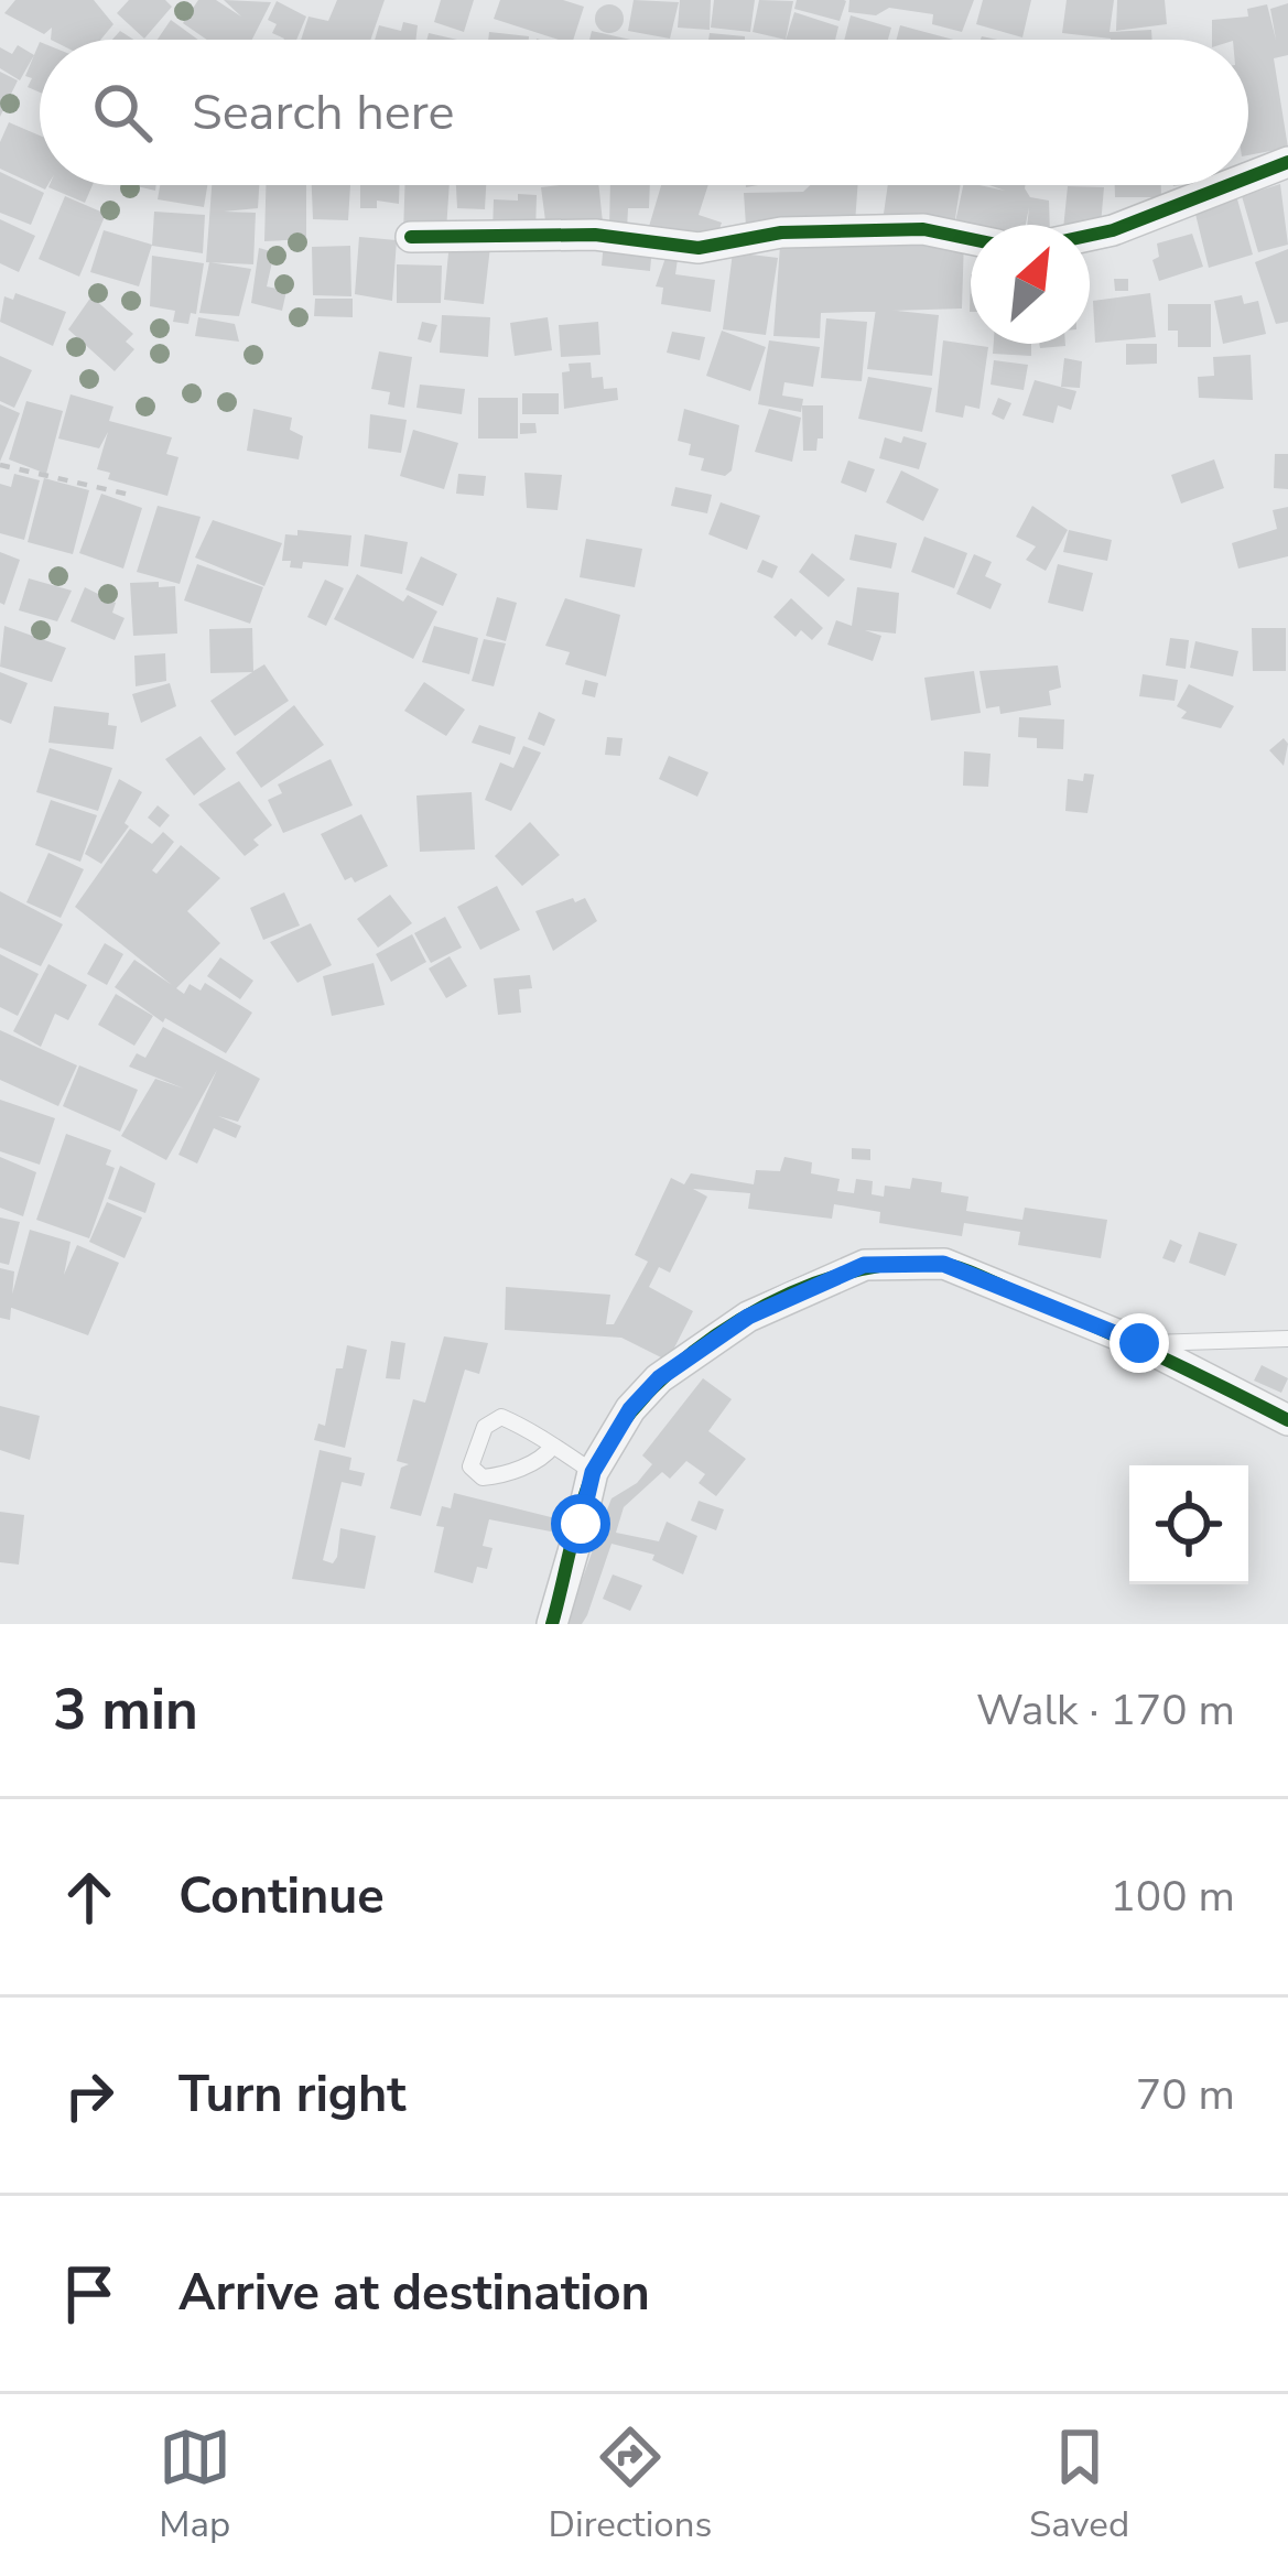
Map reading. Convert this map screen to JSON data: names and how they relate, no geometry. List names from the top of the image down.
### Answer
{
  "north": "top right",
  "page": {
    "search": "Search here",
    "heading": ["3 min", "Walk · 170 m"],
    "list": [
      ["Continue", "100 m"],
      ["Turn right", "70 m"],
      "Arrive at destination"
    ],
    "nav": ["Map", "Directions", "Saved"]
  }
}
